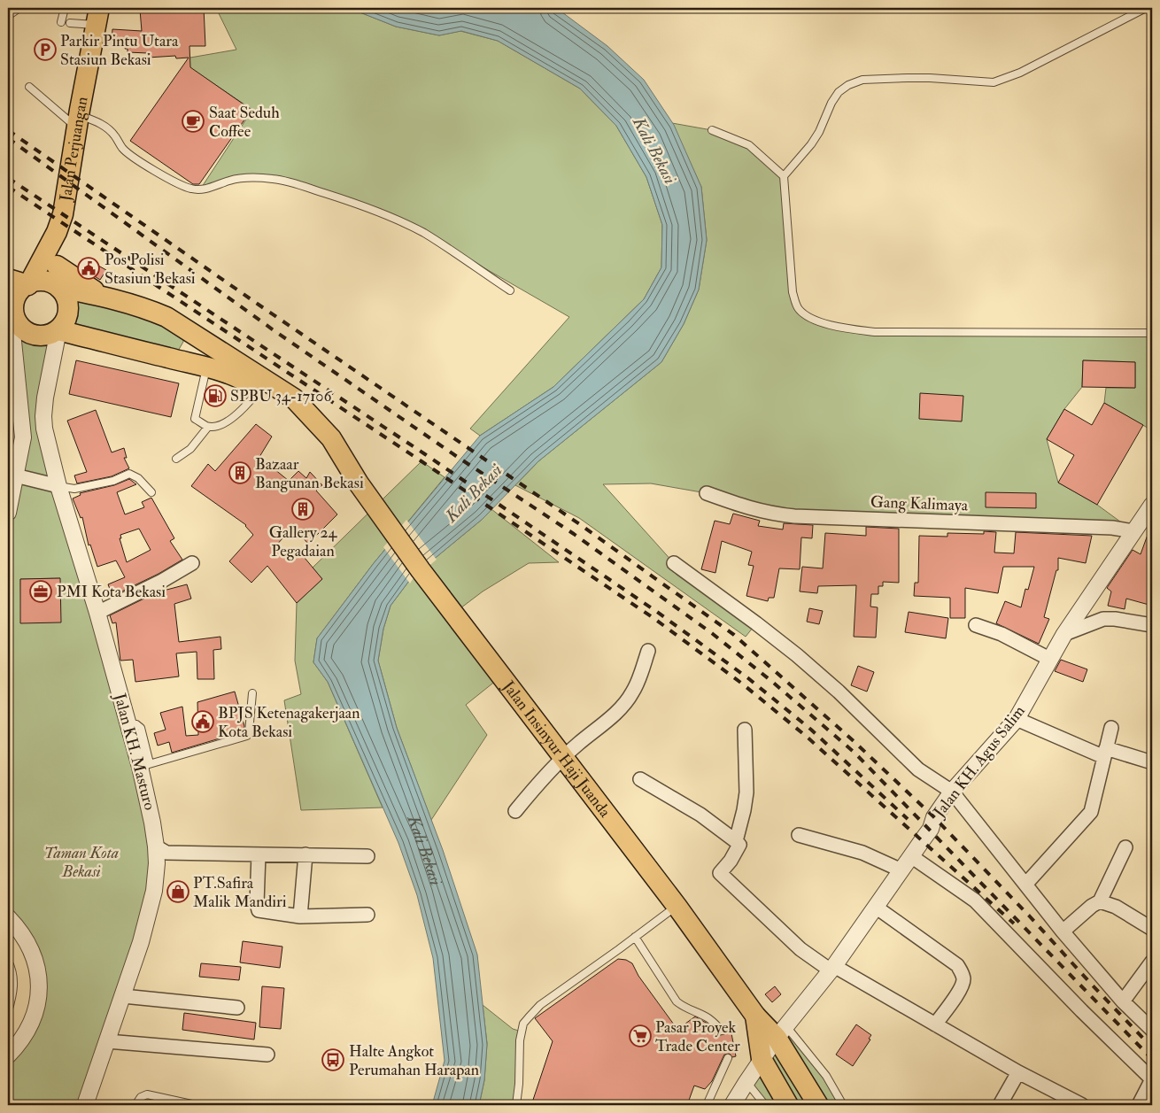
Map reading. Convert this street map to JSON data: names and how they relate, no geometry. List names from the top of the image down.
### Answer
{
  "streets": {
    "main road": ["Jalan Perjuangan", "Jalan Insinyur Haji Juanda"],
    "street": ["Gang Kalimaya", "Jalan KH. Masturo", "Jalan KH. Agus Salim"]
  },
  "crossings": [
    ["Jalan Perjuangan", "Jalan Insinyur Haji Juanda"],
    ["Jalan Perjuangan", "Jalan KH. Masturo"],
    ["Gang Kalimaya", "Jalan KH. Agus Salim"],
    ["Jalan Insinyur Haji Juanda", "Jalan KH. Masturo"],
    ["Jalan Insinyur Haji Juanda", "Jalan KH. Agus Salim"]
  ],
  "water": ["Kali Bekasi"],
  "parks": ["Taman Kota Bekasi"],
  "places": {
    "parking": ["Parkir Pintu Utara Stasiun Bekasi"],
    "cafe": ["Saat Seduh Coffee"],
    "public building": ["Pos Polisi Stasiun Bekasi", "BPJS Ketenagakerjaan Kota Bekasi"],
    "fuel station": ["SPBU 34-17106"],
    "building": ["Bazaar Bangunan Bekasi", "Gallery 24 Pegadaian"],
    "office": ["PMI Kota Bekasi"],
    "shop": ["PT.Safira Malik Mandiri"],
    "supermarket": ["Pasar Proyek Trade Center"],
    "bus stop": ["Halte Angkot Perumahan Harapan"]
  }
}
